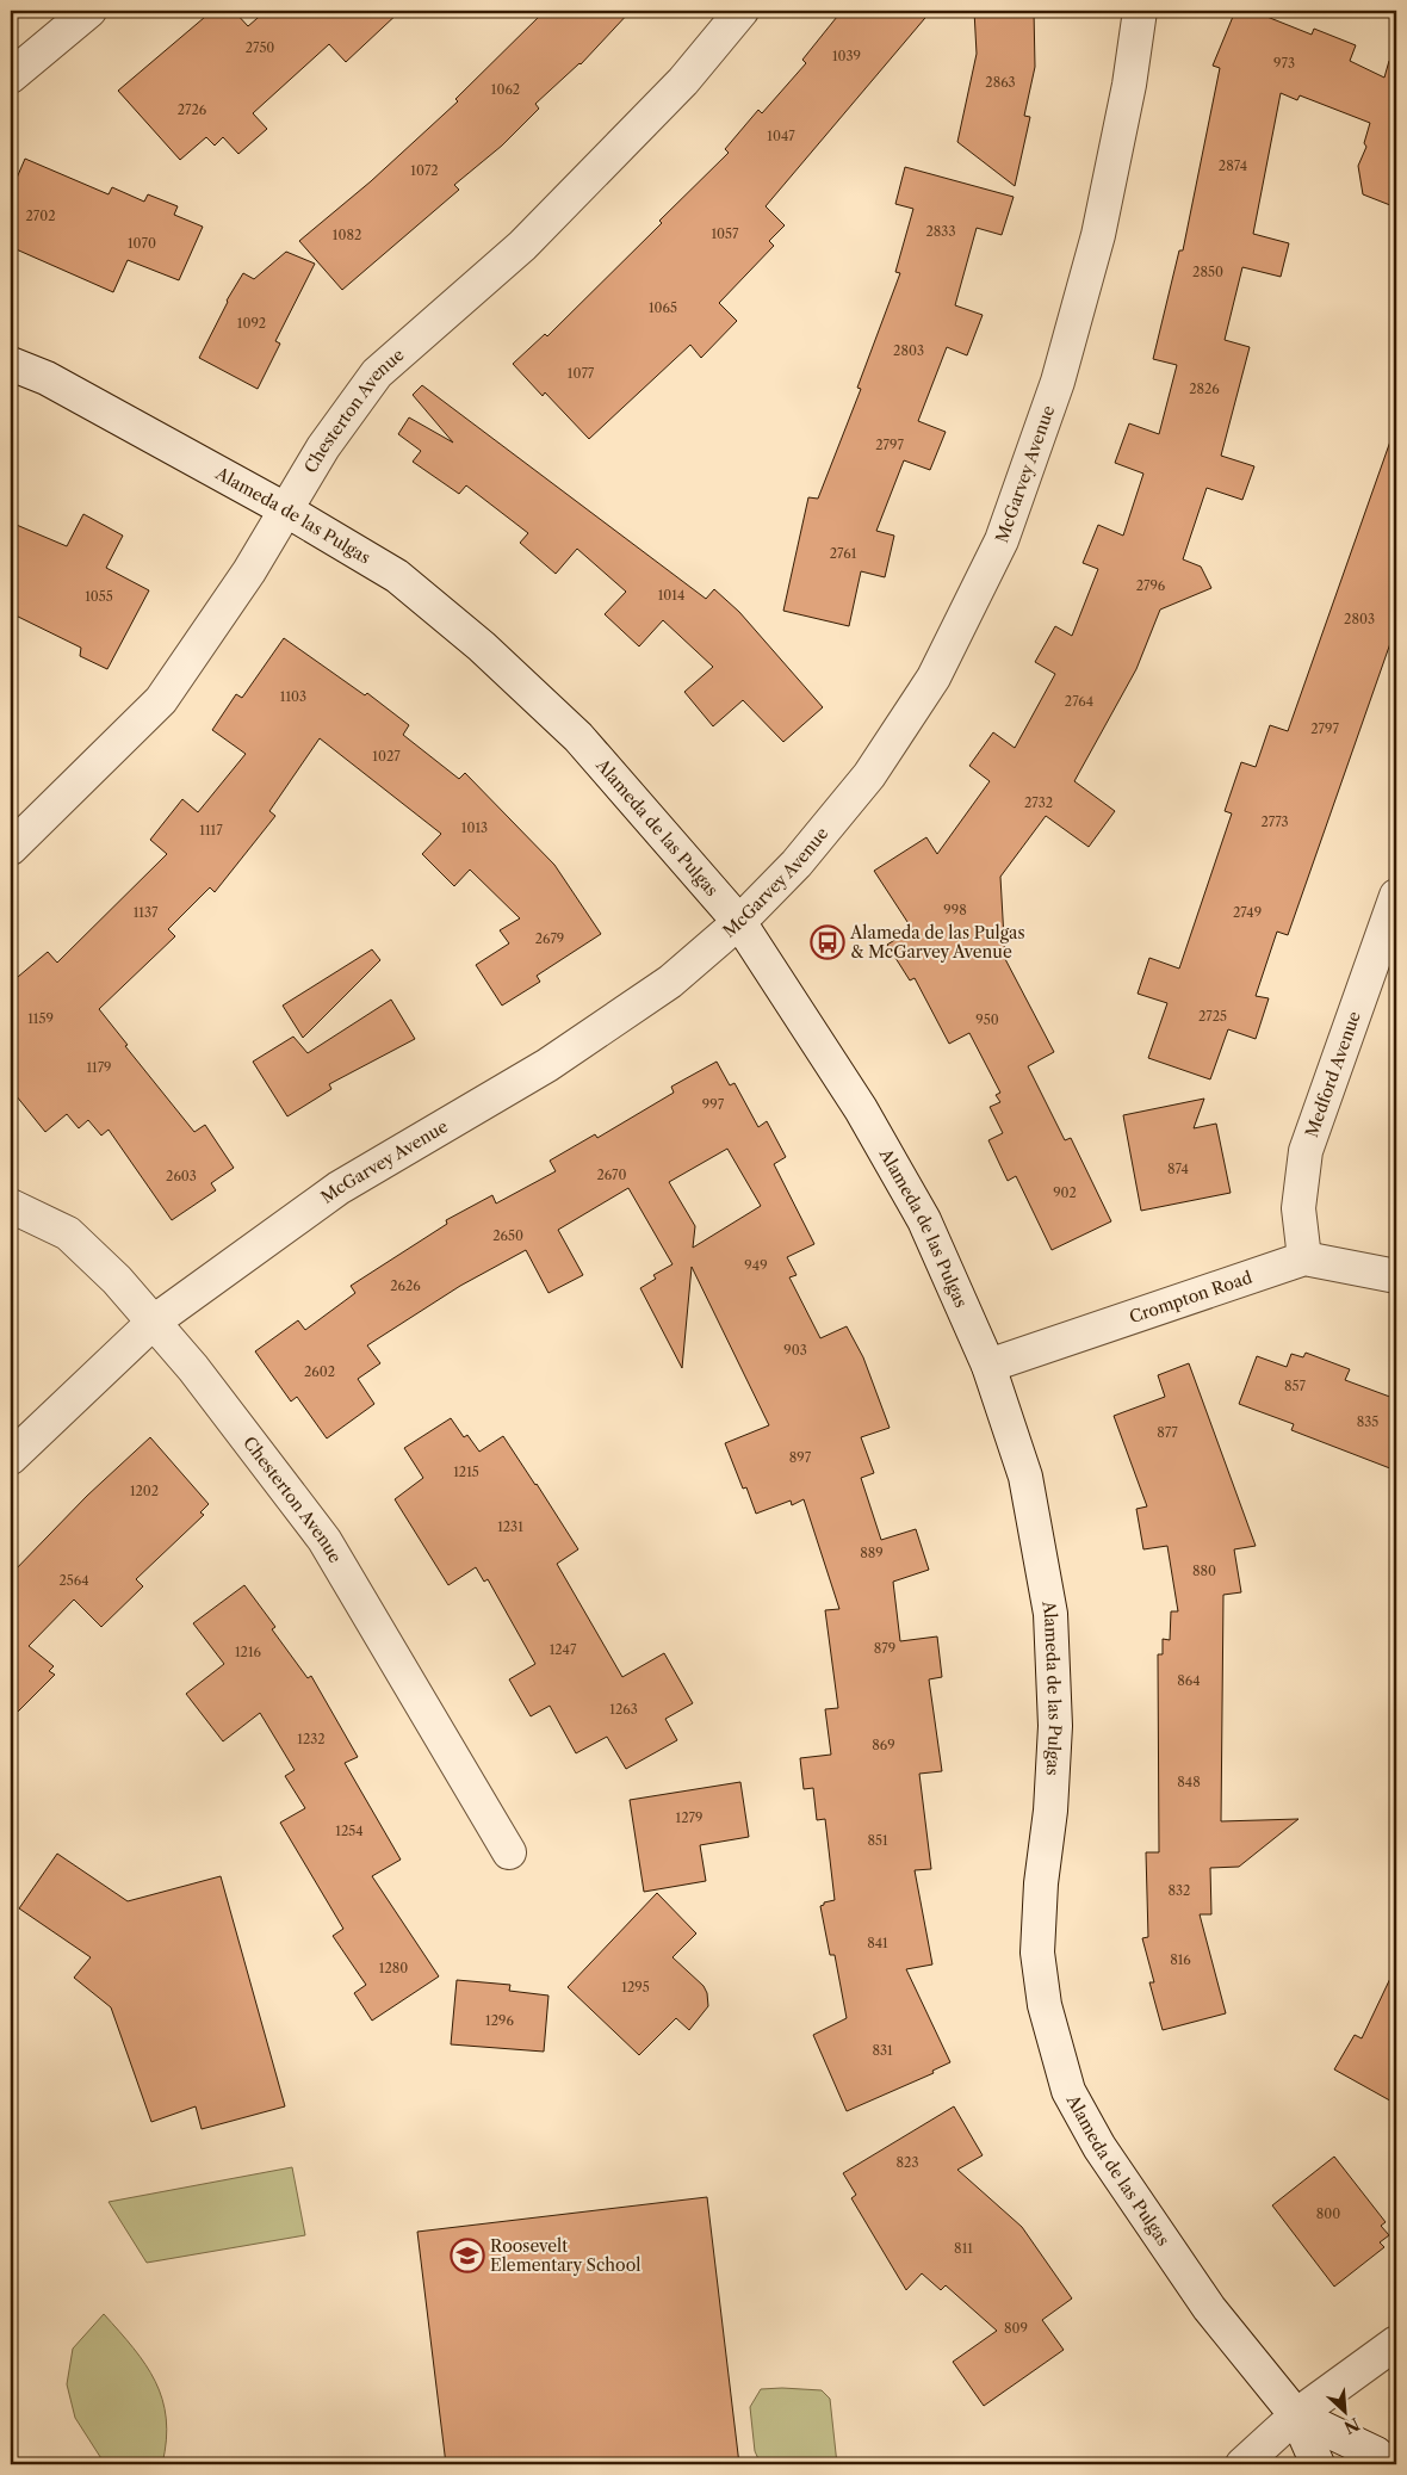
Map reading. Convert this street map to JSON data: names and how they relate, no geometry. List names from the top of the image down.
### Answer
{
  "streets": {
    "street": [
      "Chesterton Avenue",
      "McGarvey Avenue",
      "Alameda de las Pulgas",
      "Medford Avenue",
      "Crompton Road"
    ]
  },
  "crossings": [
    ["Chesterton Avenue", "McGarvey Avenue"],
    ["Chesterton Avenue", "Alameda de las Pulgas"],
    ["McGarvey Avenue", "Alameda de las Pulgas"],
    ["Alameda de las Pulgas", "Crompton Road"],
    ["Medford Avenue", "Crompton Road"]
  ],
  "places": {
    "bus stop": ["Alameda de las Pulgas & McGarvey Avenue"],
    "school or university": ["Roosevelt Elementary School"]
  },
  "house_numbers": [
    "2750",
    "1039",
    "973",
    "2863",
    "1062",
    "2726",
    "1047",
    "2874",
    "1072",
    "2702",
    "2833",
    "1057",
    "1082",
    "1070",
    "2850",
    "1065",
    "1092",
    "2803",
    "1077",
    "2826",
    "2797",
    "2761",
    "2796",
    "1014",
    "1055",
    "2803",
    "1103",
    "2764",
    "2797",
    "1027",
    "2732",
    "2773",
    "1013",
    "1117",
    "998",
    "1137",
    "2749",
    "2679",
    "2725",
    "1159",
    "950",
    "1179",
    "997",
    "874",
    "2670",
    "2603",
    "902",
    "2650",
    "949",
    "2626",
    "903",
    "2602",
    "857",
    "835",
    "877",
    "897",
    "1215",
    "1202",
    "1231",
    "889",
    "880",
    "2564",
    "879",
    "1247",
    "1216",
    "864",
    "1263",
    "1232",
    "869",
    "848",
    "1279",
    "1254",
    "851",
    "832",
    "841",
    "816",
    "1280",
    "1295",
    "1296",
    "831",
    "823",
    "800",
    "811",
    "809"
  ],
  "north": "bottom right"
}
